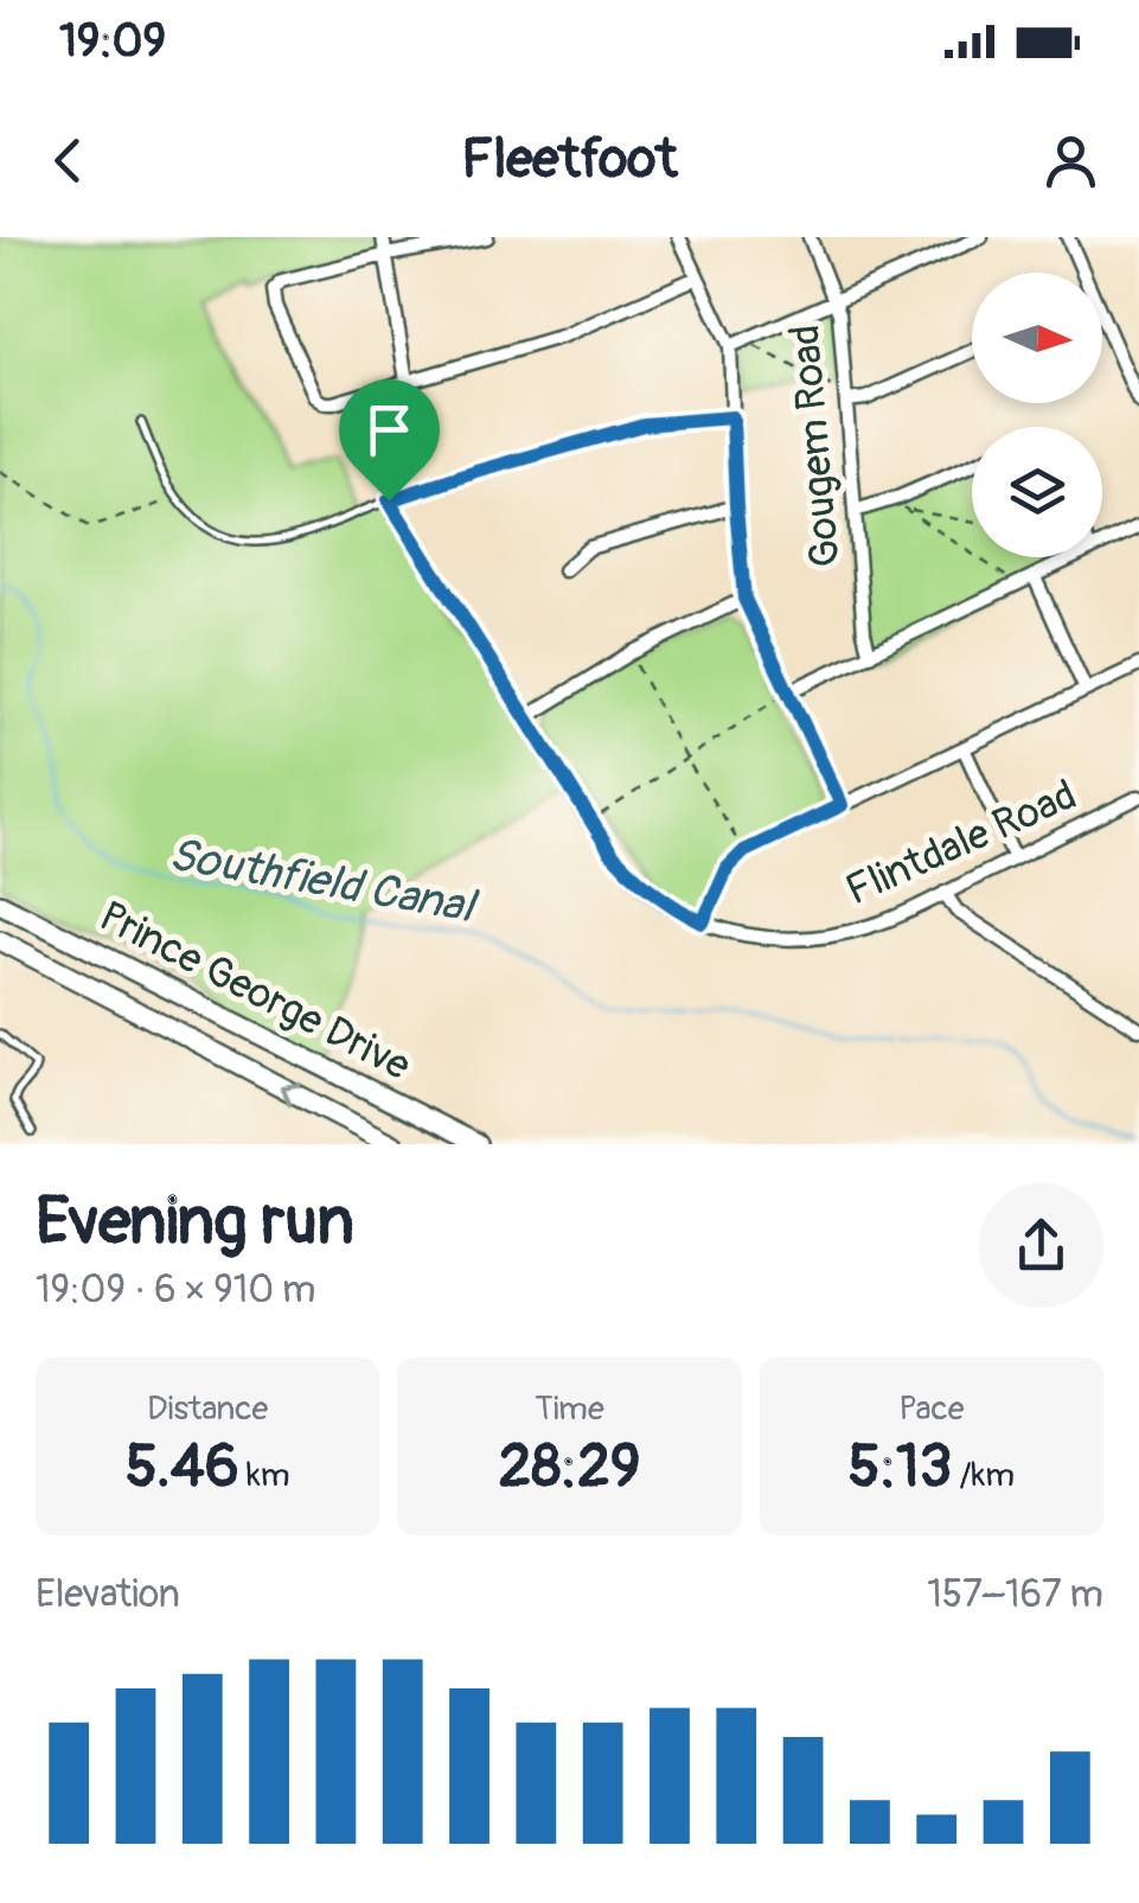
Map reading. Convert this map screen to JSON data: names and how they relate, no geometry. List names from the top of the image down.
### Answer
{
  "streets": {
    "main road": ["Prince George Drive"],
    "street": ["Gougem Road", "Flintdale Road"]
  },
  "water": ["Southfield Canal"],
  "north": "right",
  "page": {
    "status": "19:09",
    "header": "Fleetfoot",
    "heading": ["Evening run", "19:09 · 6 × 910 m"],
    "stats": [
      ["Distance", "5.46 km"],
      ["Time", "28:29"],
      ["Pace", "5:13 /km"]
    ],
    "chart": ["Elevation", "157–167 m"]
  }
}
